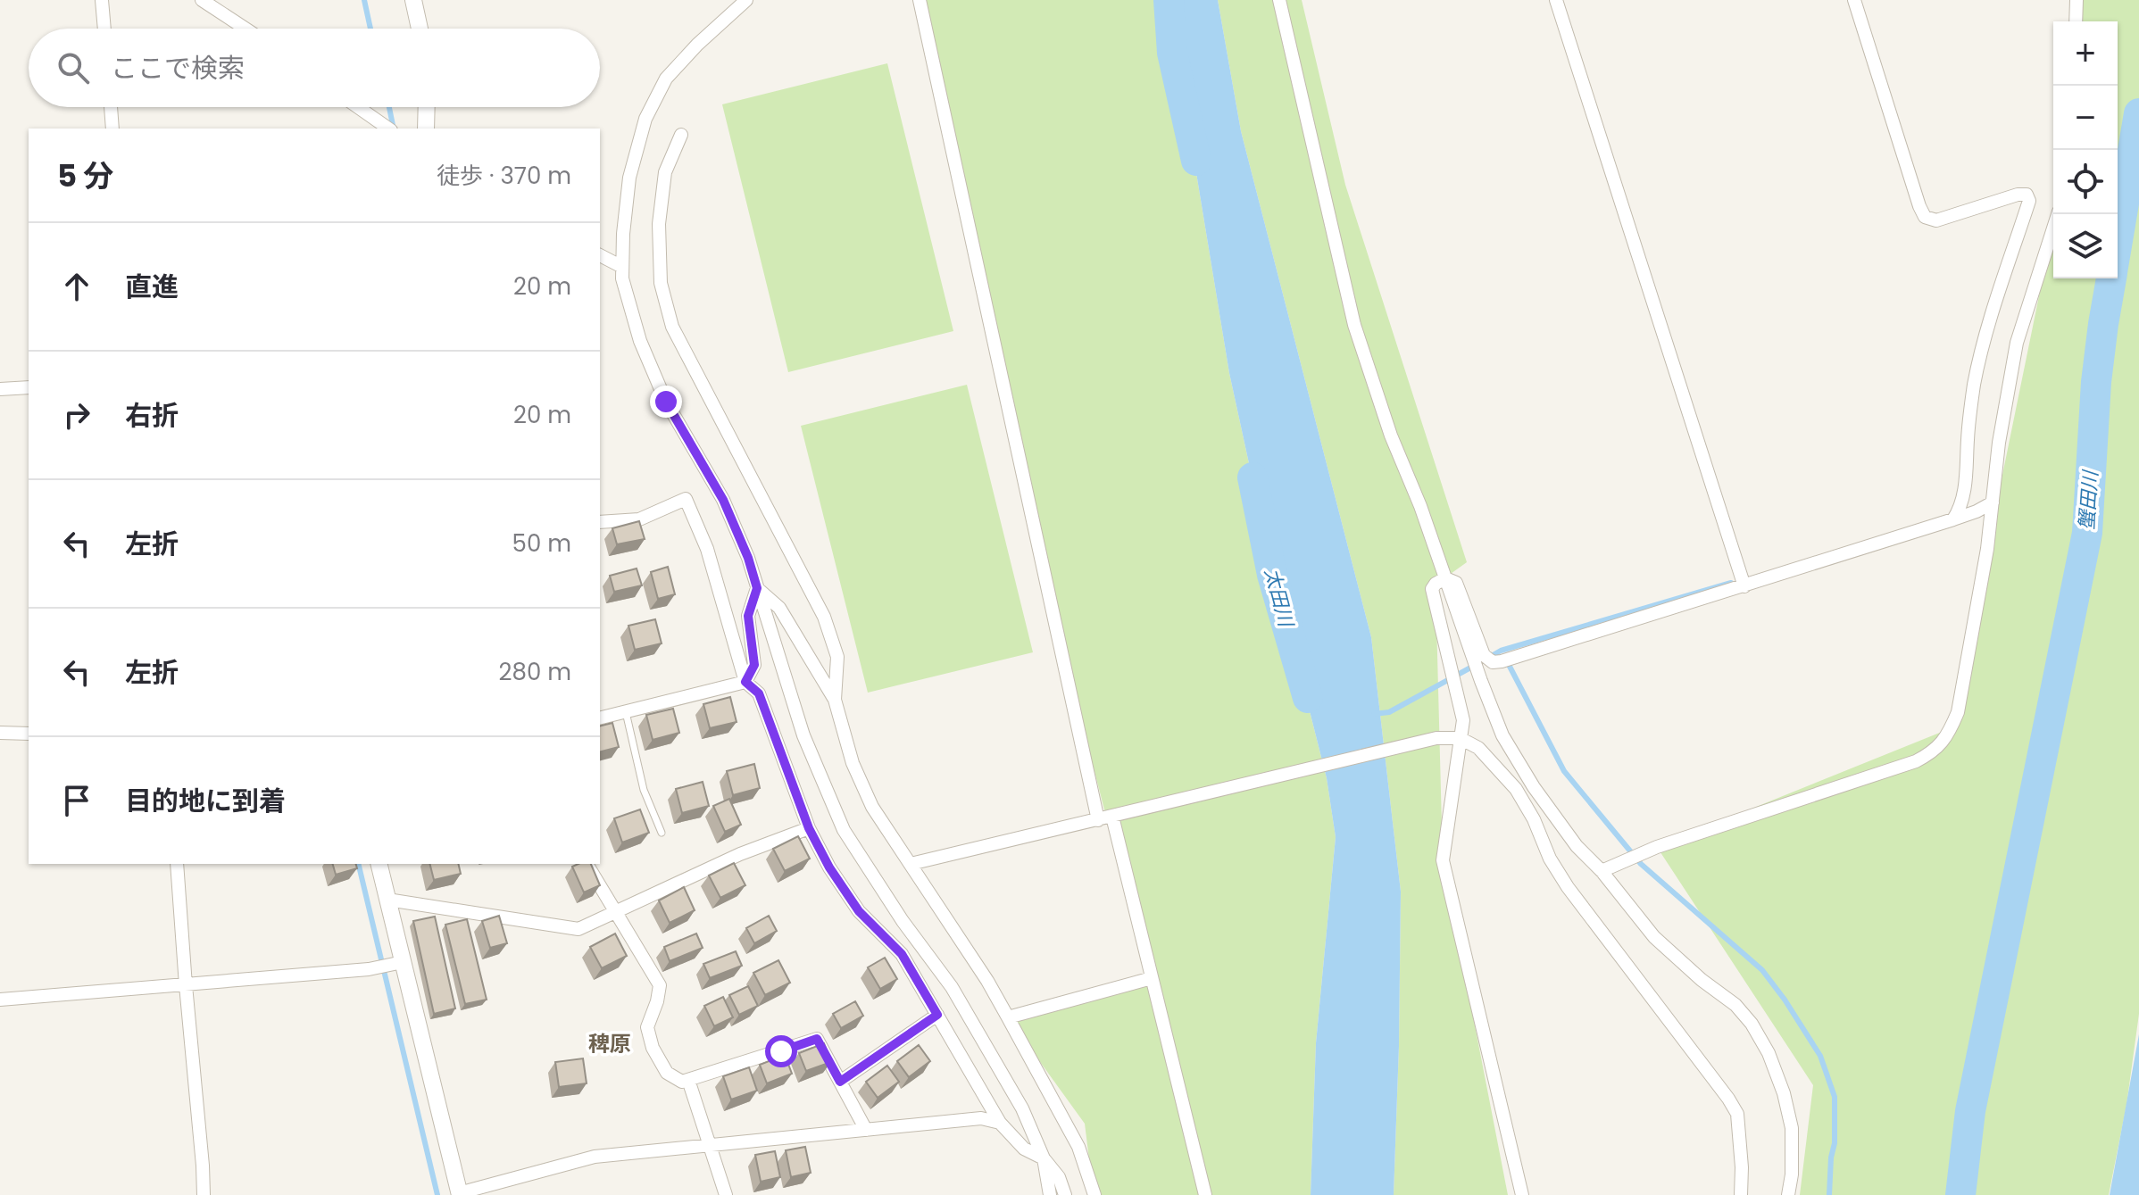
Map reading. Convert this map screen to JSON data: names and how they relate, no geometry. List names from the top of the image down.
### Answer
{
  "districts": ["稗原"],
  "water": ["蟹田川", "太田川"],
  "page": {
    "map_buttons": ["+", "−"],
    "search": "ここで検索",
    "heading": ["5 分", "徒歩 · 370 m"],
    "list": [
      ["直進", "20 m"],
      ["右折", "20 m"],
      ["左折", "50 m"],
      ["左折", "280 m"],
      "目的地に到着"
    ]
  }
}
